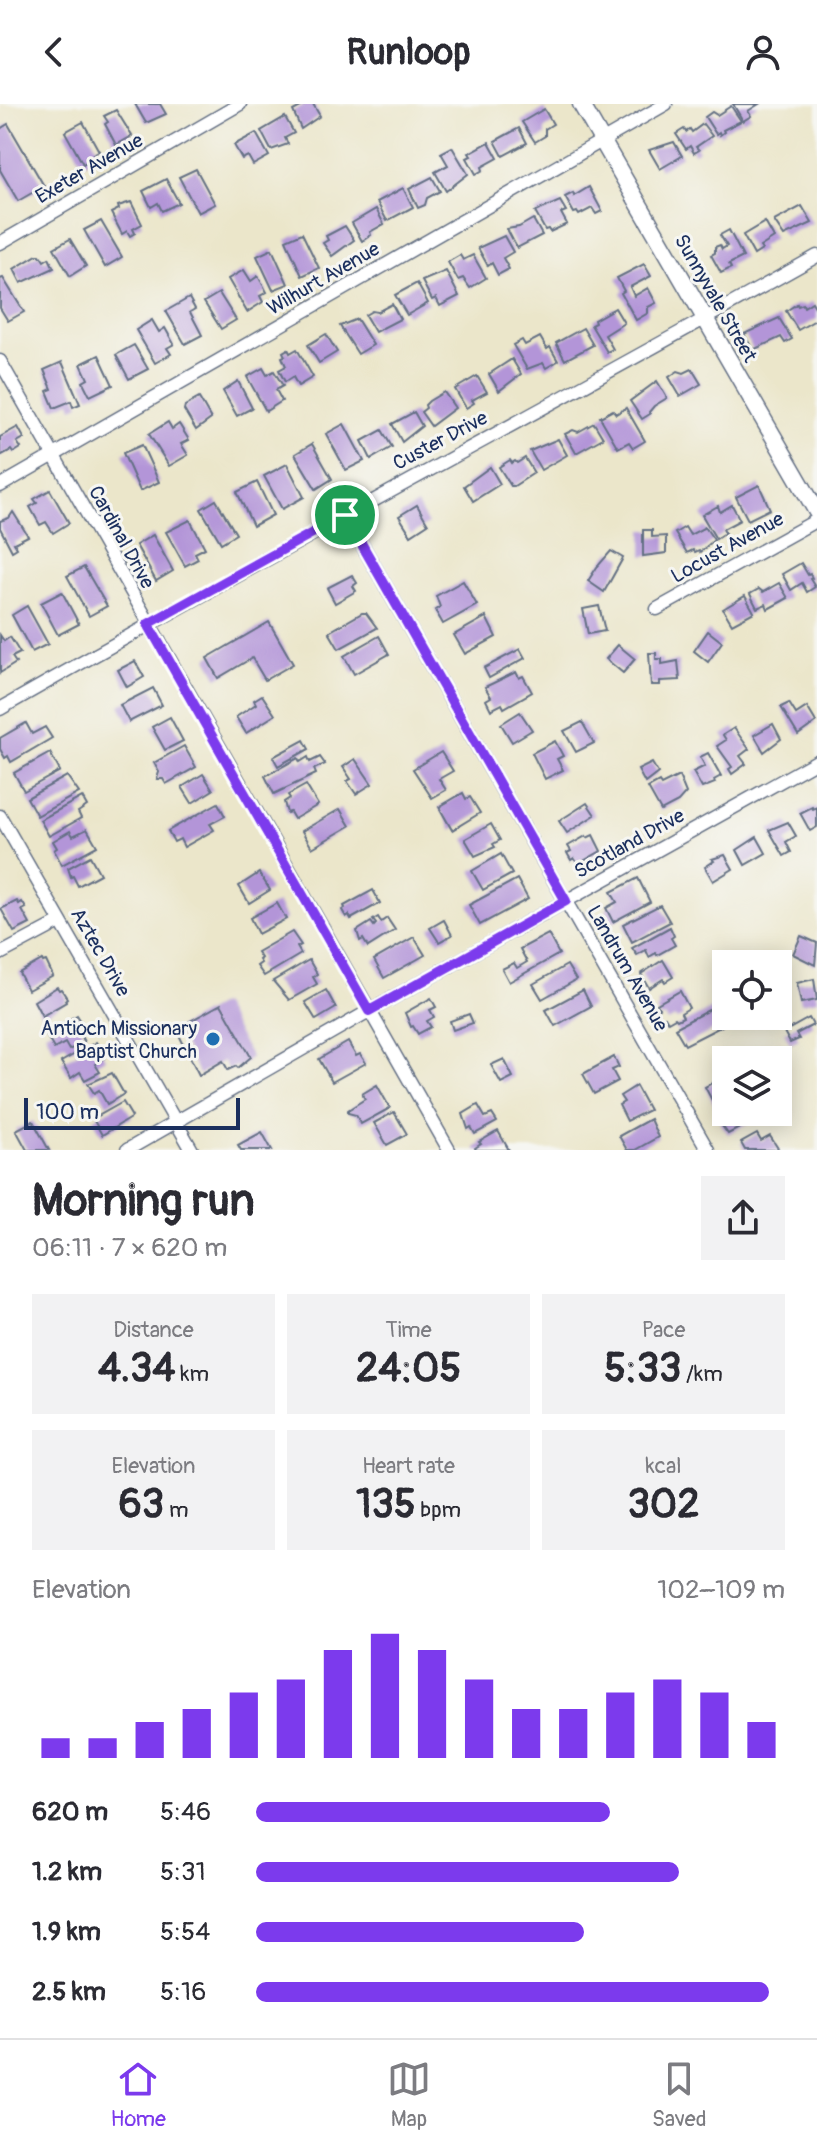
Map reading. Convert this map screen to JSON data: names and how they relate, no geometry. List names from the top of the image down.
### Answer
{
  "streets": {
    "street": [
      "Exeter Avenue",
      "Wilhurt Avenue",
      "Sunnyvale Street",
      "Custer Drive",
      "Cardinal Drive",
      "Locust Avenue",
      "Scotland Drive",
      "Aztec Drive",
      "Landrum Avenue"
    ]
  },
  "crossings": [
    ["Wilhurt Avenue", "Sunnyvale Street"],
    ["Wilhurt Avenue", "Cardinal Drive"],
    ["Sunnyvale Street", "Custer Drive"],
    ["Custer Drive", "Cardinal Drive"],
    ["Custer Drive", "Landrum Avenue"],
    ["Cardinal Drive", "Scotland Drive"],
    ["Scotland Drive", "Aztec Drive"],
    ["Scotland Drive", "Landrum Avenue"]
  ],
  "places": ["Antioch Missionary Baptist Church"],
  "scale_bar": "100 m",
  "page": {
    "header": "Runloop",
    "scale": "100 m",
    "heading": ["Morning run", "06:11 · 7 × 620 m"],
    "stats": [
      ["Distance", "4.34 km"],
      ["Time", "24:05"],
      ["Pace", "5:33 /km"],
      ["Elevation", "63 m"],
      ["Heart rate", "135 bpm"],
      ["kcal", "302"]
    ],
    "chart": ["Elevation", "102–109 m"],
    "list": [
      {
        "name": "620 m",
        "note": "5:46"
      },
      {
        "name": "1.2 km",
        "note": "5:31"
      },
      {
        "name": "1.9 km",
        "note": "5:54"
      },
      {
        "name": "2.5 km",
        "note": "5:16"
      }
    ],
    "tabs": ["Home", "Map", "Saved"]
  }
}
